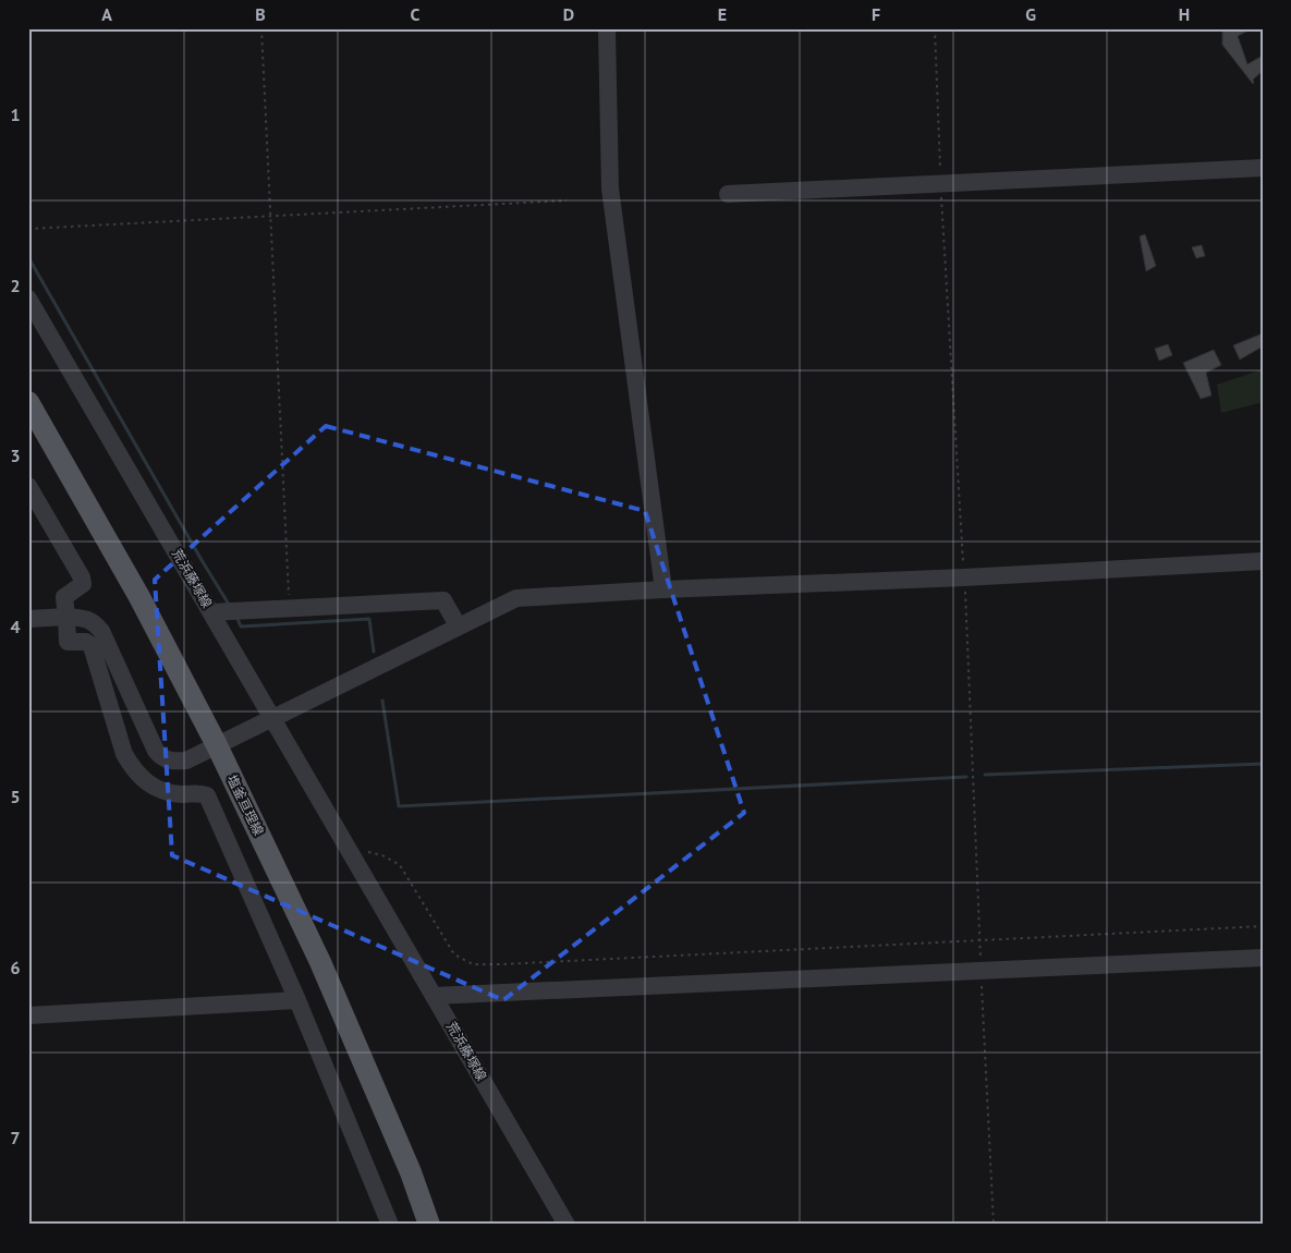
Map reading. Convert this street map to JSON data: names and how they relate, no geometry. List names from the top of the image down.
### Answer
{
  "streets": {
    "main road": ["塩釜亘理線"],
    "street": ["荒浜藤塚線"]
  },
  "grid": {
    "columns": [
      "A",
      "B",
      "C",
      "D",
      "E",
      "F",
      "G",
      "H"
    ],
    "rows": [
      "1",
      "2",
      "3",
      "4",
      "5",
      "6",
      "7"
    ]
  }
}
